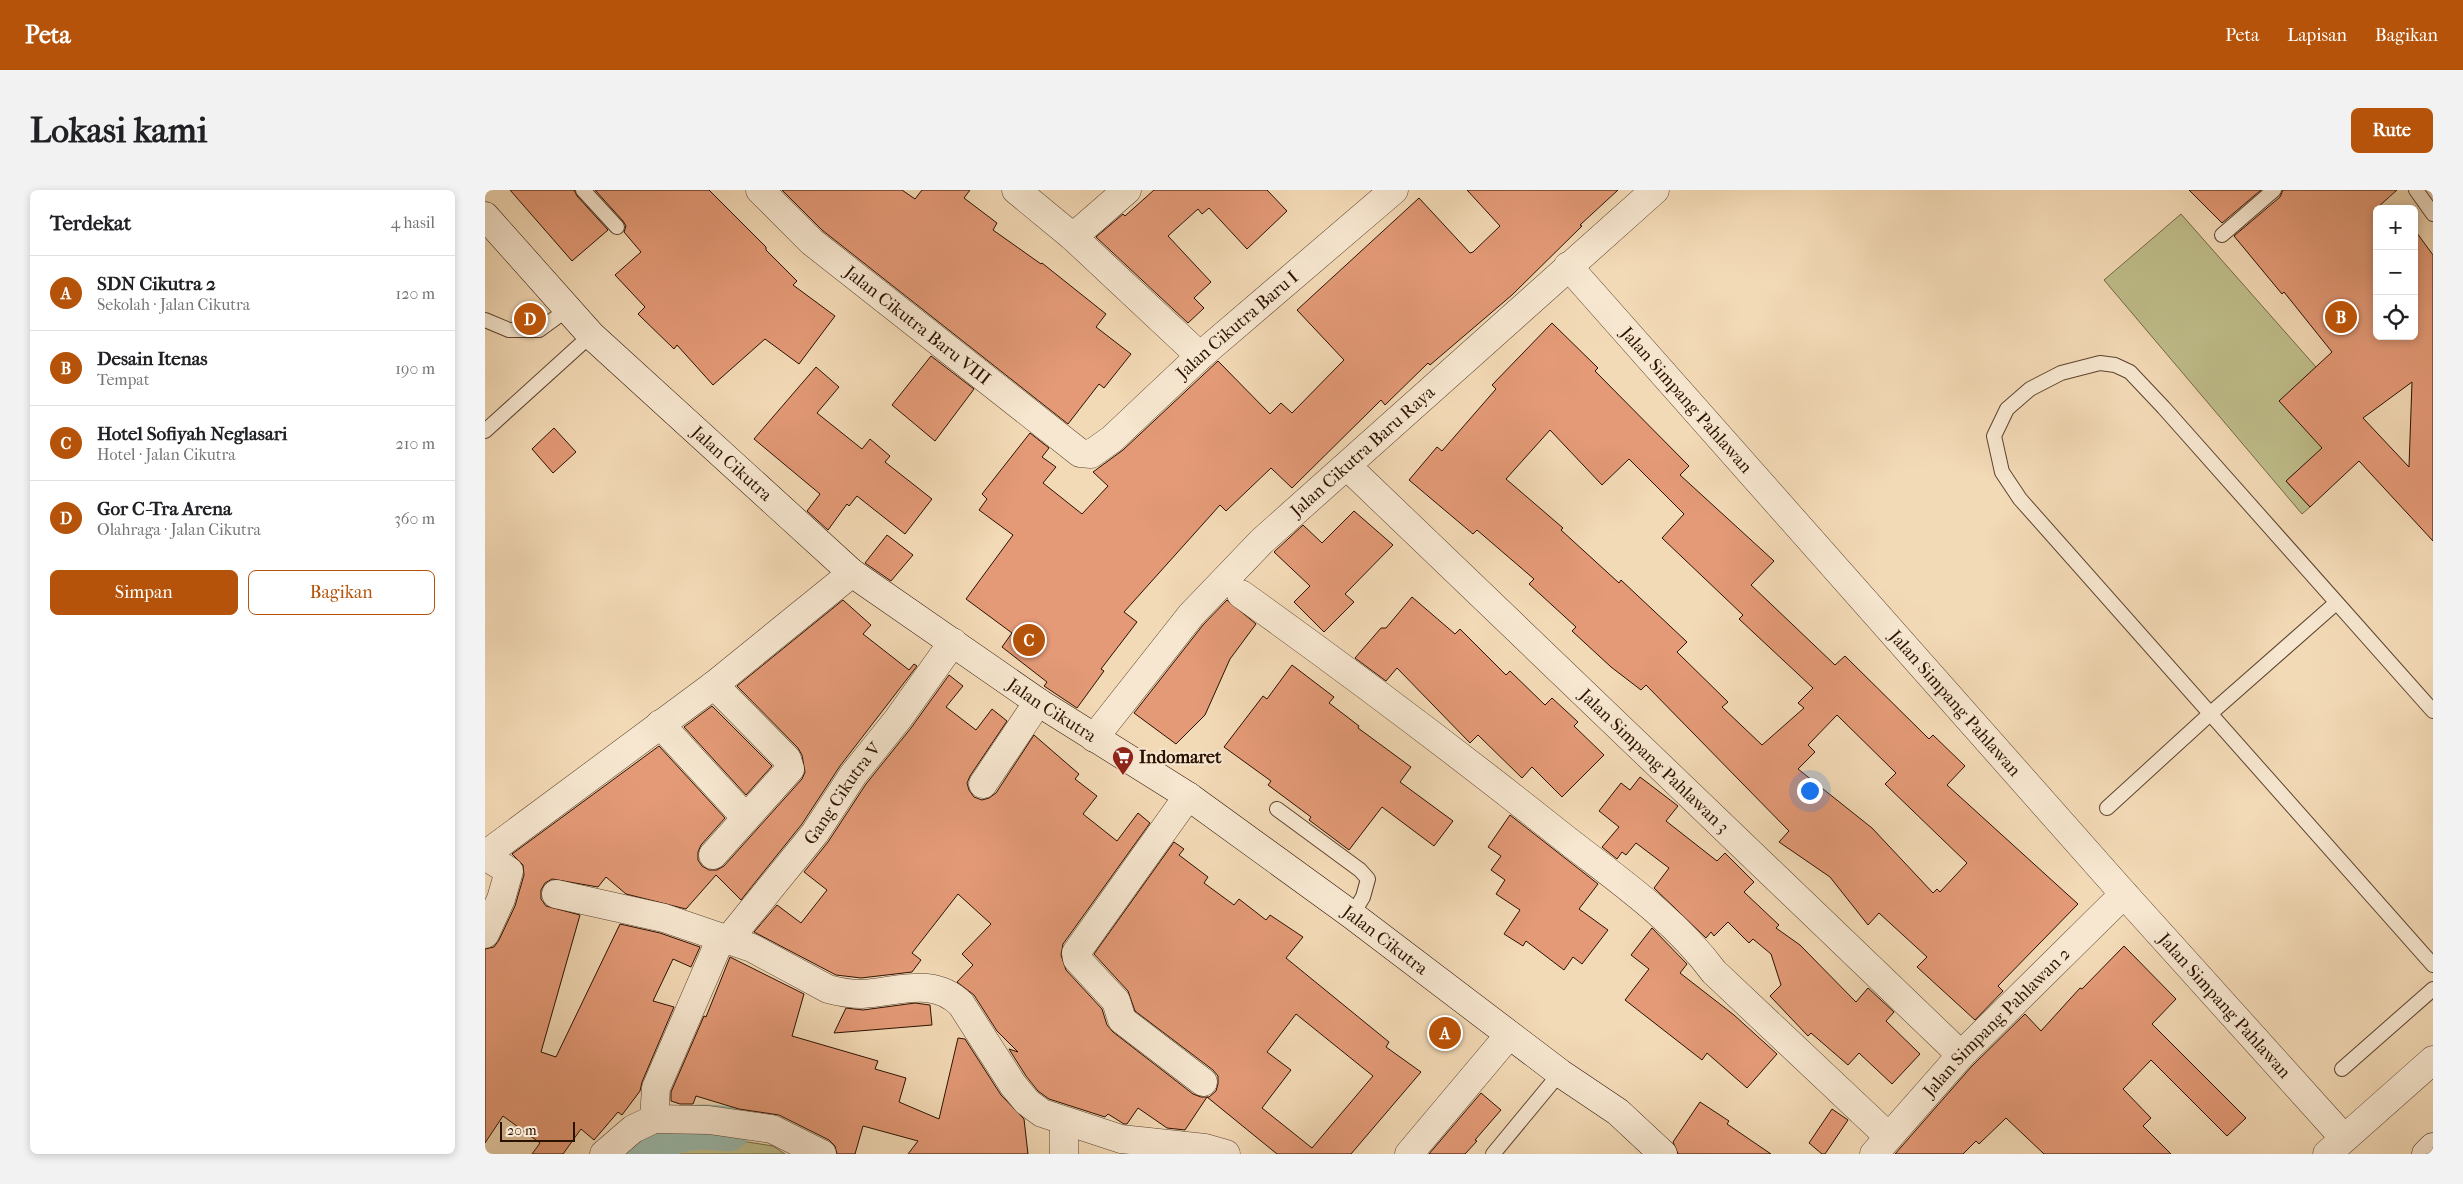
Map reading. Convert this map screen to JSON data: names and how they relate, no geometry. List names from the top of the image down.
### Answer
{
  "streets": {
    "street": [
      "Jalan Cikutra Baru VIII",
      "Jalan Cikutra Baru I",
      "Jalan Simpang Pahlawan",
      "Jalan Cikutra Baru Raya",
      "Jalan Cikutra",
      "Jalan Simpang Pahlawan 3",
      "Gang Cikutra V",
      "Jalan Simpang Pahlawan 2"
    ]
  },
  "crossings": [
    ["Jalan Cikutra Baru VIII", "Jalan Cikutra Baru I"],
    ["Jalan Simpang Pahlawan", "Jalan Cikutra Baru Raya"],
    ["Jalan Simpang Pahlawan", "Jalan Simpang Pahlawan 2"],
    ["Jalan Cikutra Baru Raya", "Jalan Cikutra"],
    ["Jalan Cikutra Baru Raya", "Jalan Simpang Pahlawan 3"],
    ["Jalan Cikutra", "Gang Cikutra V"],
    ["Jalan Simpang Pahlawan 3", "Jalan Simpang Pahlawan 2"]
  ],
  "places": {
    "supermarket": ["Indomaret"]
  },
  "scale_bar": "20 m",
  "page": {
    "header": "Peta",
    "nav": ["Peta", "Lapisan", "Bagikan"],
    "buttons": [
      "Rute",
      ["Simpan", "Bagikan"]
    ],
    "title": "Lokasi kami",
    "heading": ["Terdekat", "4 hasil"],
    "map_buttons": ["+", "−"],
    "list": [
      {
        "mark": "A",
        "name": "SDN Cikutra 2",
        "note": "Sekolah · Jalan Cikutra",
        "value": "120 m"
      },
      {
        "mark": "B",
        "name": "Desain Itenas",
        "note": "Tempat",
        "value": "190 m"
      },
      {
        "mark": "C",
        "name": "Hotel Sofiyah Neglasari",
        "note": "Hotel · Jalan Cikutra",
        "value": "210 m"
      },
      {
        "mark": "D",
        "name": "Gor C-Tra Arena",
        "note": "Olahraga · Jalan Cikutra",
        "value": "360 m"
      }
    ],
    "pins": [
      "B",
      "D",
      "C",
      "A"
    ],
    "scale": "20 m"
  }
}
